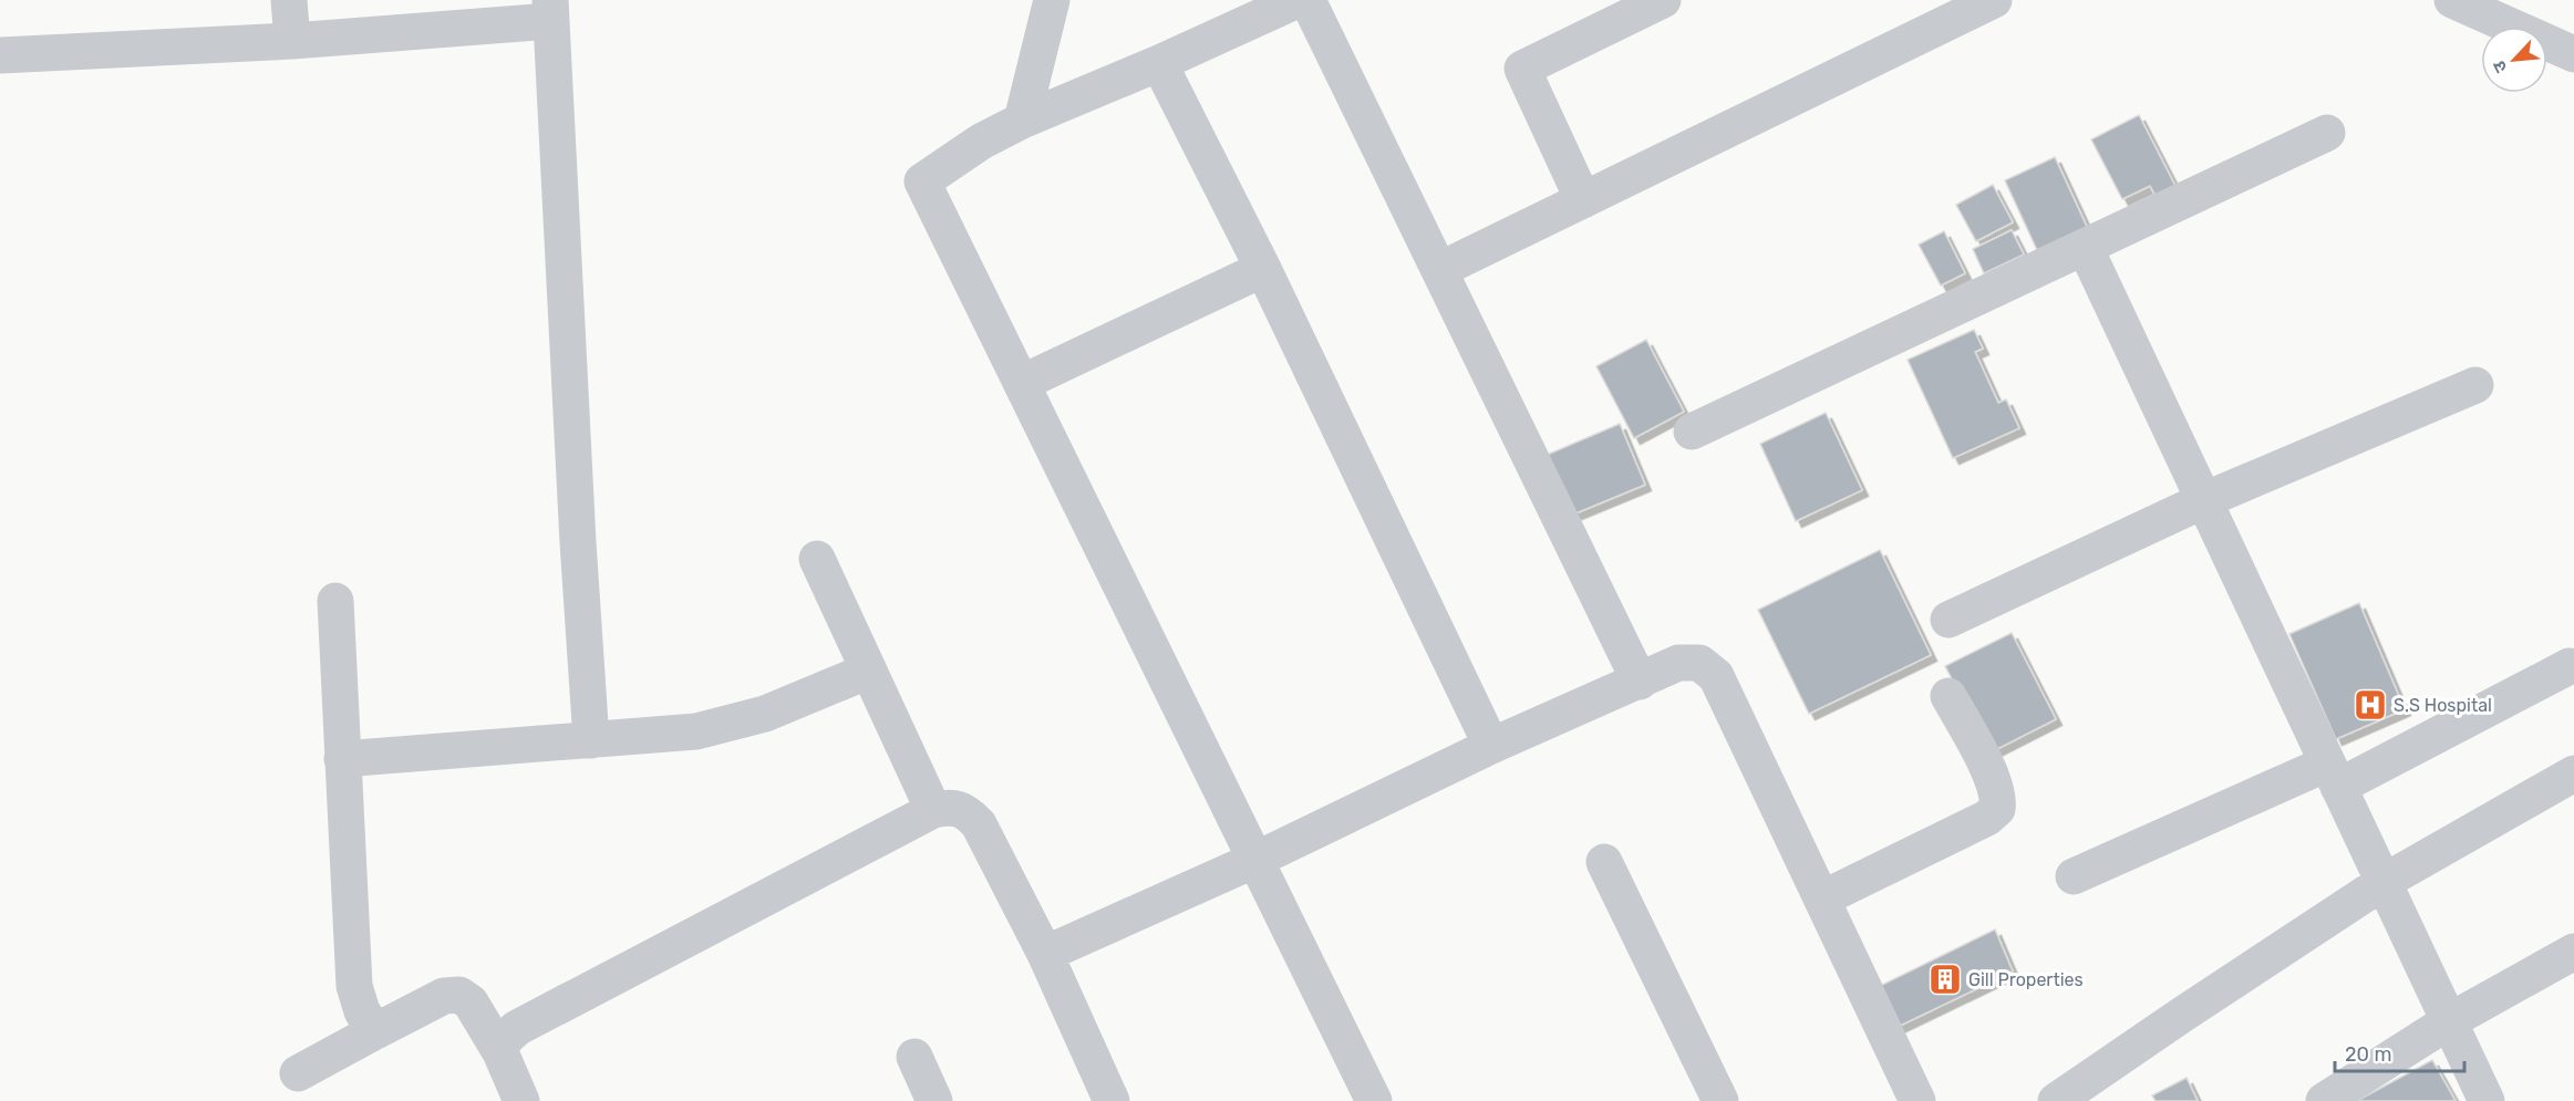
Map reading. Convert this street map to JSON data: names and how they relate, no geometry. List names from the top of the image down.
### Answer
{
  "places": {
    "hospital": ["S.S Hospital"],
    "building": ["Gill Properties"]
  },
  "scale_bar": "20 m",
  "north": "bottom left"
}
